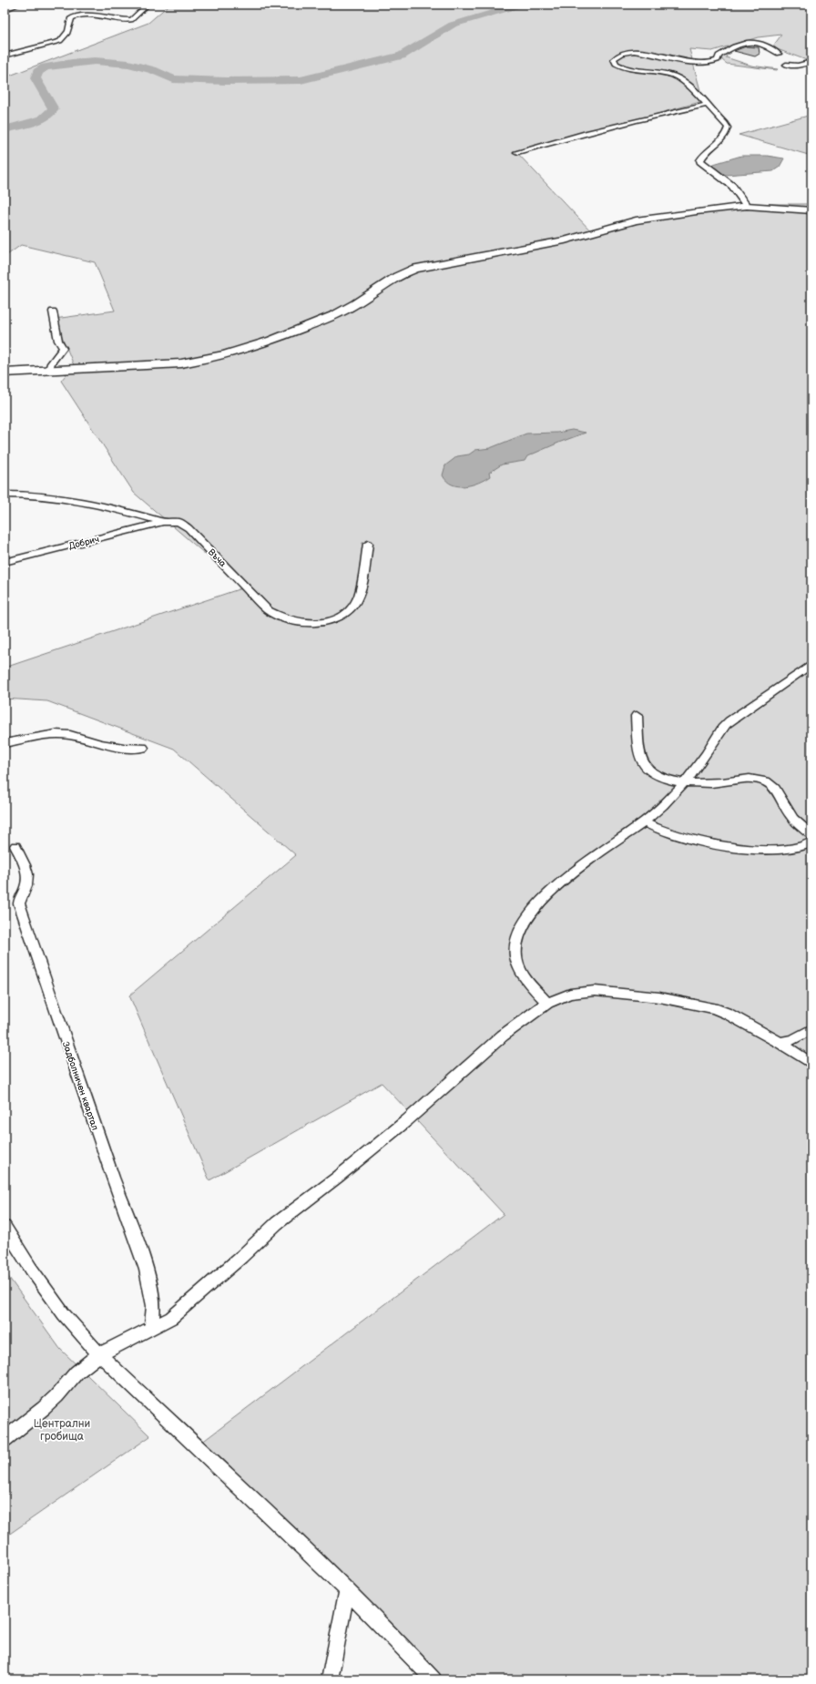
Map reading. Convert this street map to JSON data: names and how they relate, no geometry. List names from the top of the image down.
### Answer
{
  "streets": {
    "street": ["Добрич", "Въча", "Задболничен квартал"]
  },
  "crossings": [
    ["Добрич", "Въча"]
  ],
  "parks": ["Централни гробища"]
}
